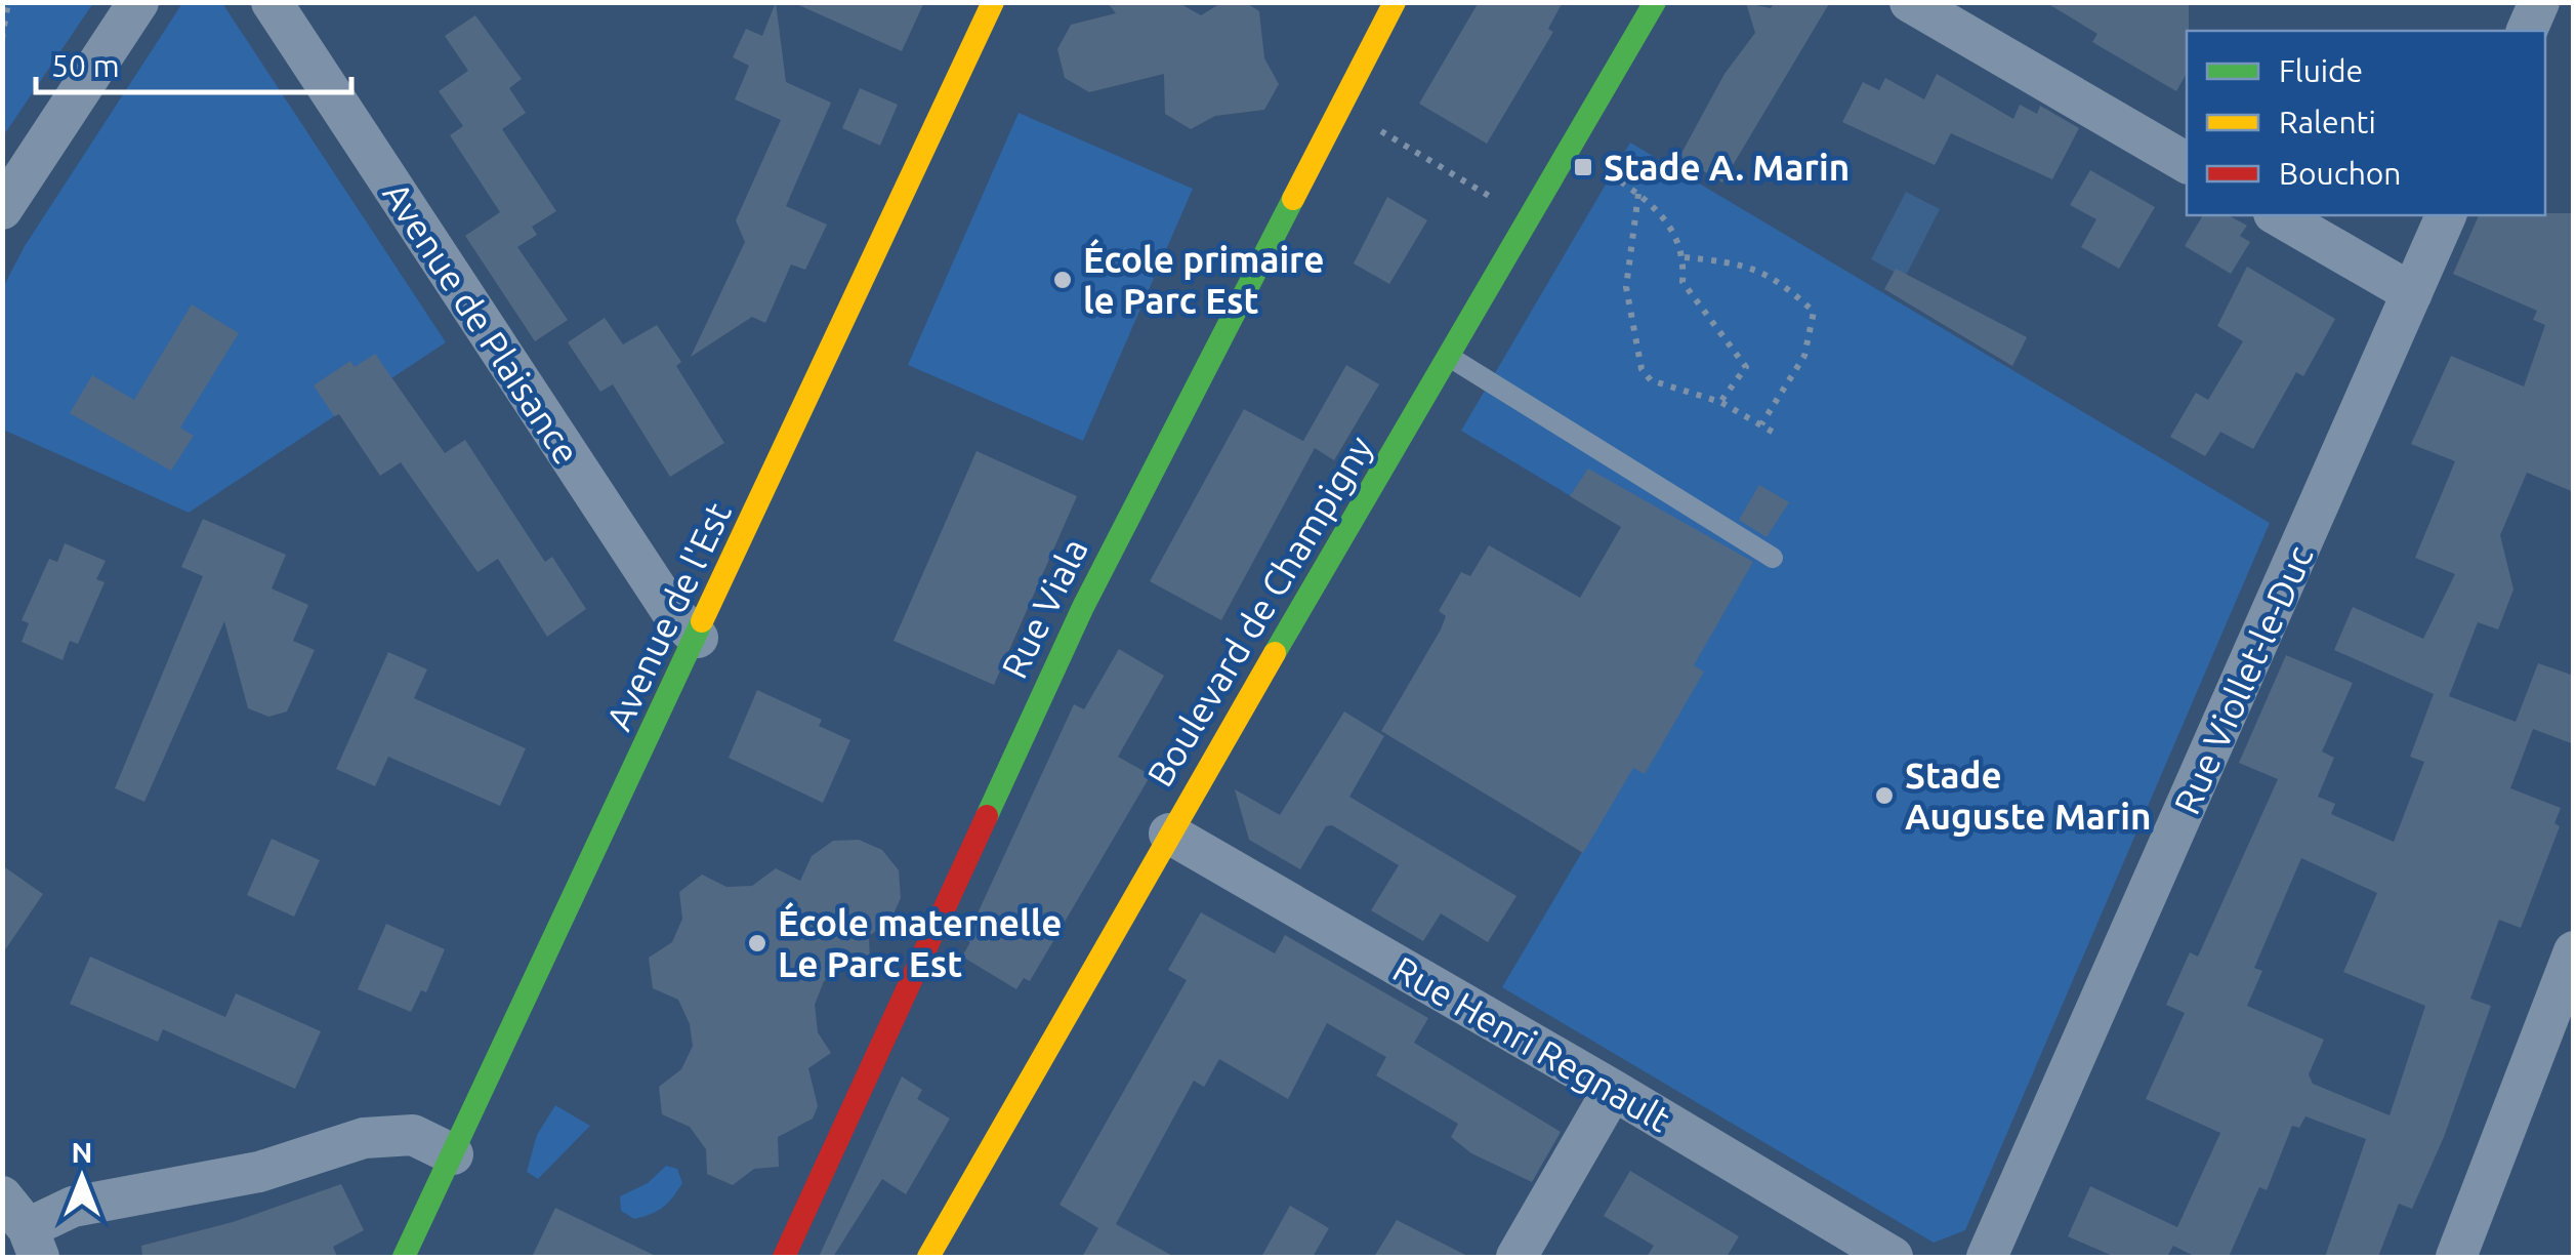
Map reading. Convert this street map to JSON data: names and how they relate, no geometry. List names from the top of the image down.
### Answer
{
  "streets": {
    "street": [
      "Avenue de Plaisance",
      "Rue Viala",
      "Boulevard de Champigny",
      "Avenue de l'Est",
      "Rue Viollet-le-Duc",
      "Rue Henri Regnault"
    ]
  },
  "crossings": [
    ["Avenue de Plaisance", "Avenue de l'Est"],
    ["Boulevard de Champigny", "Rue Henri Regnault"]
  ],
  "places": {
    "transit": ["Stade A. Marin"],
    "other": ["École primaire le Parc Est", "Stade Auguste Marin", "École maternelle Le Parc Est"]
  },
  "legend": ["Fluide", "Ralenti", "Bouchon"],
  "scale_bar": "50 m",
  "north": "top"
}
